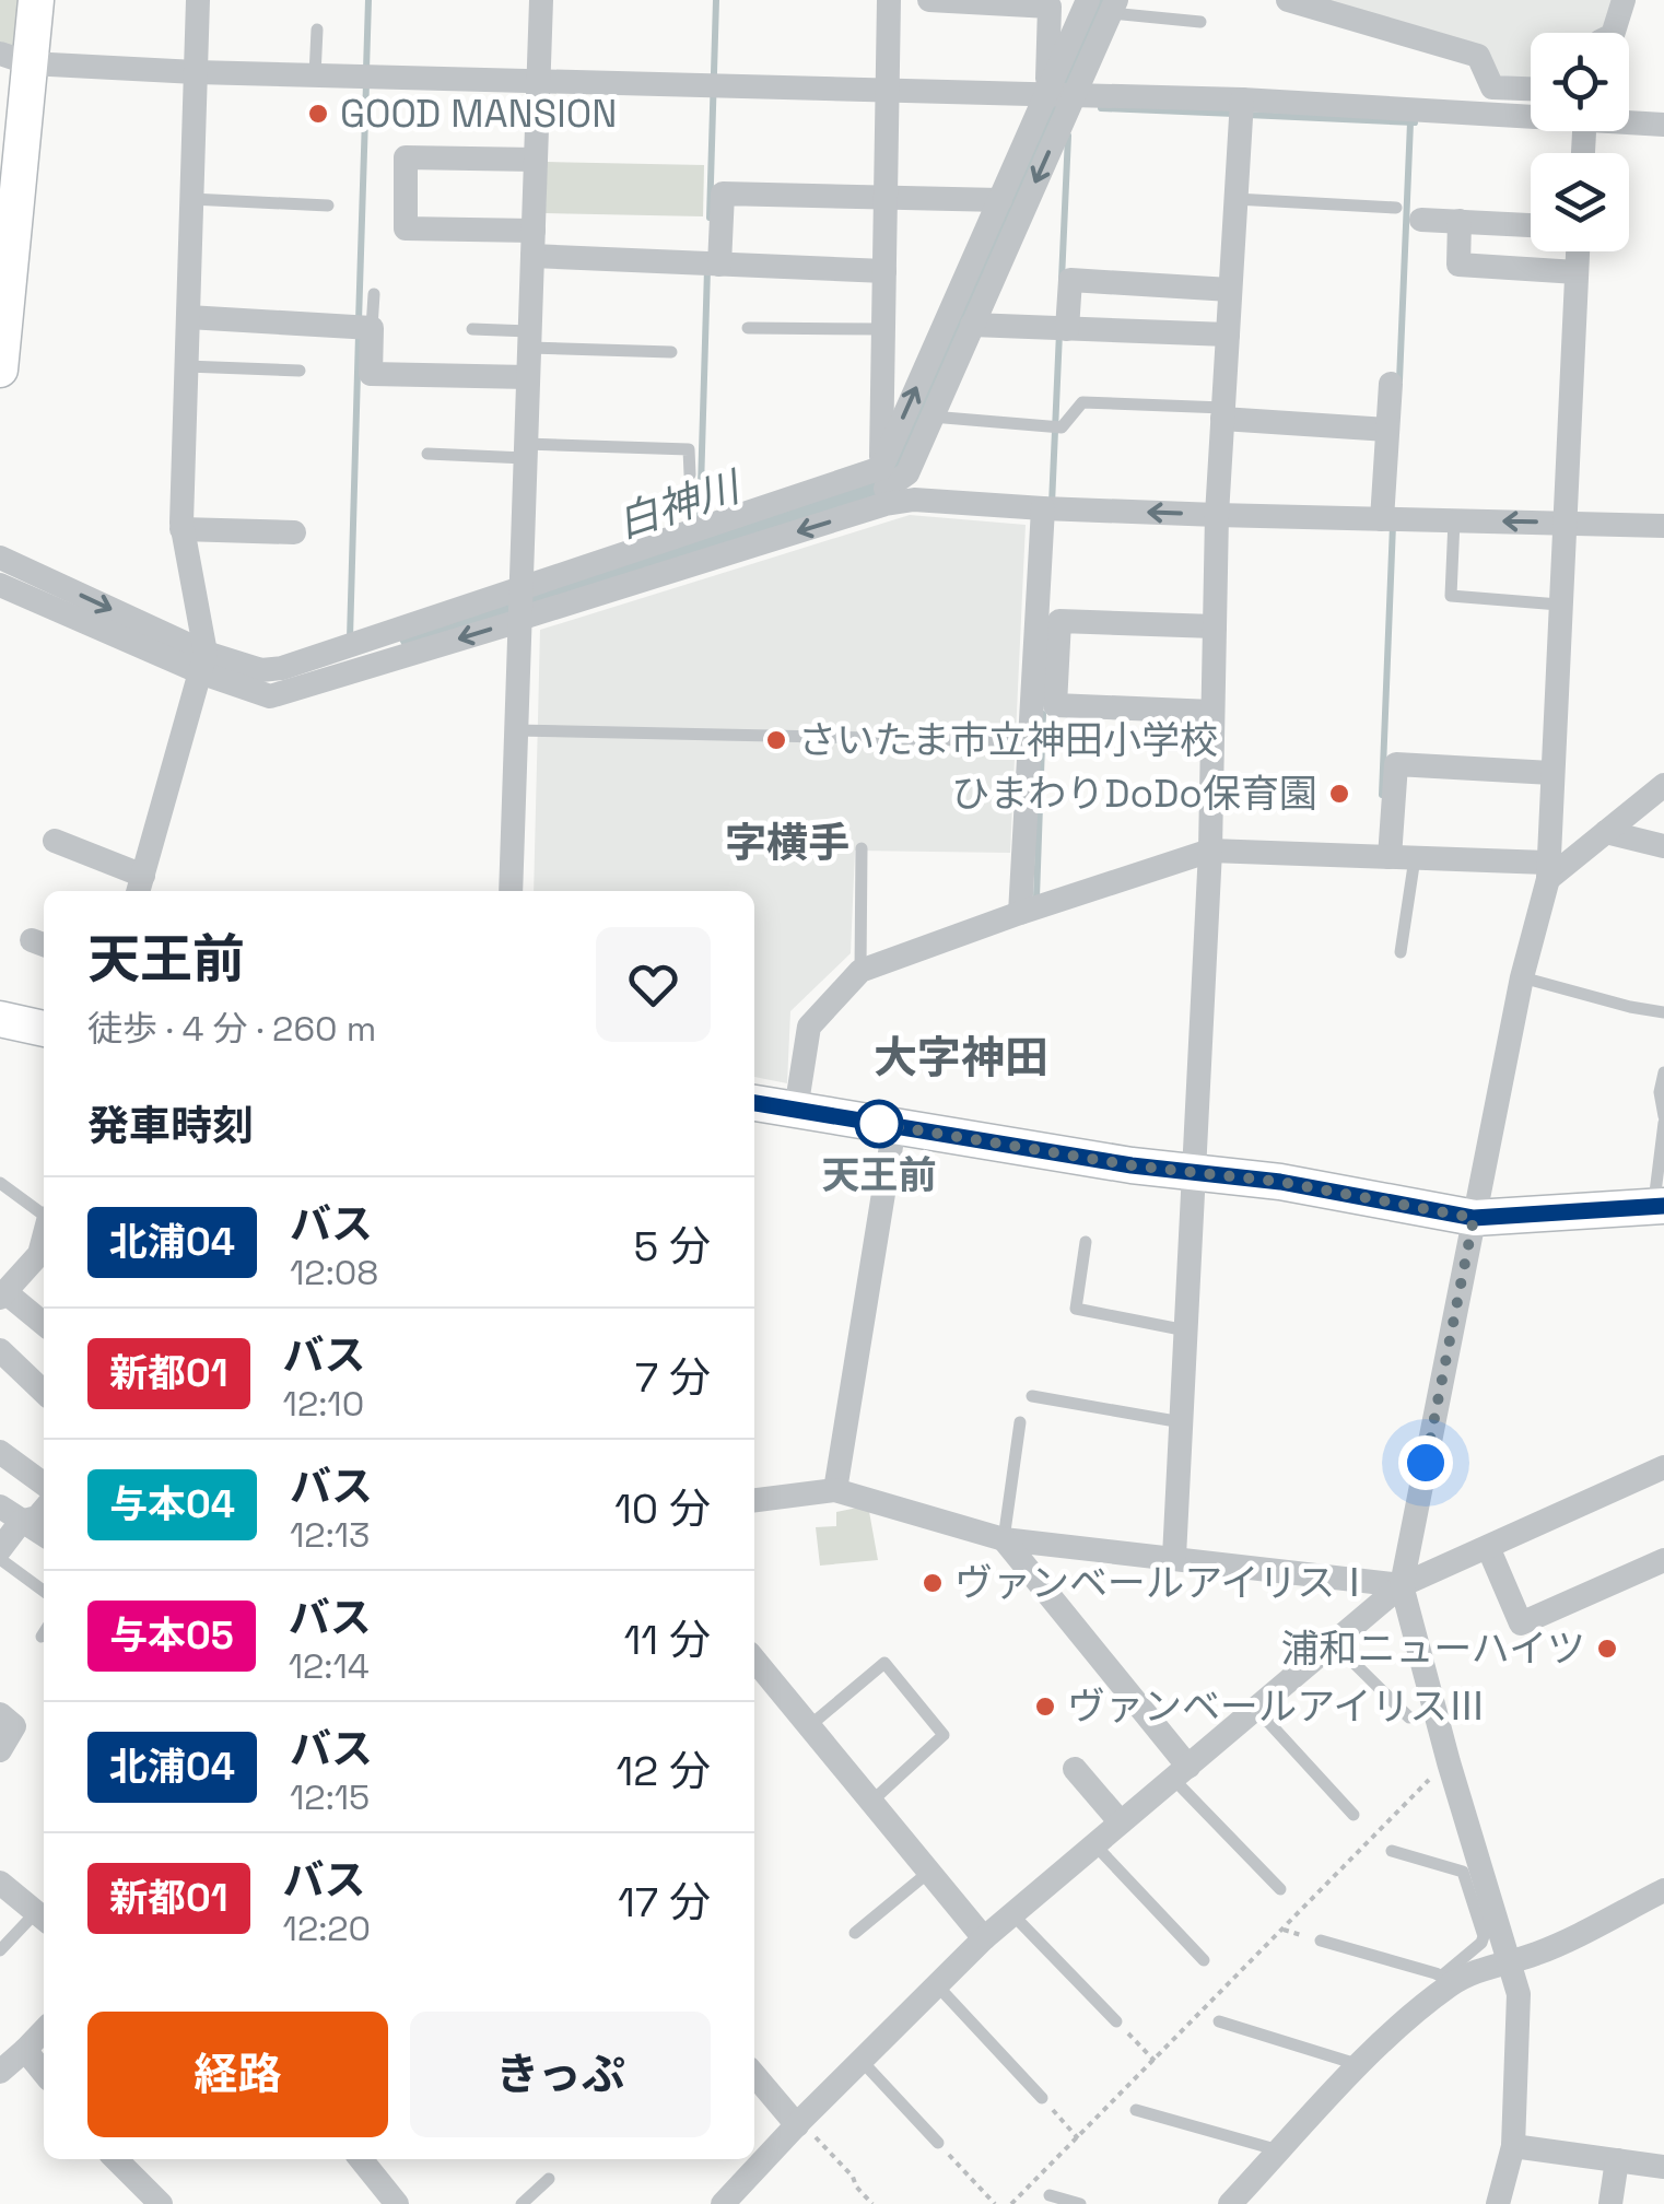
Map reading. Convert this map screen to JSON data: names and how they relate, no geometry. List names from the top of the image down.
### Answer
{
  "districts": ["字横手", "大字神田"],
  "water": ["白神川"],
  "places": [
    "GOOD MANSION",
    "さいたま市立神田小学校",
    "ひまわりDoDo保育園",
    "天王前",
    "ヴァンベールアイリスⅠ",
    "浦和ニューハイツ",
    "ヴァンベールアイリスⅢ"
  ],
  "lines": ["bus line 北浦04"],
  "page": {
    "heading": [
      ["天王前", "徒歩 · 4 分 · 260 m"],
      "発車時刻"
    ],
    "list": [
      {
        "mark": "北浦04",
        "name": "バス",
        "note": "12:08",
        "value": "5 分"
      },
      {
        "mark": "新都01",
        "name": "バス",
        "note": "12:10",
        "value": "7 分"
      },
      {
        "mark": "与本04",
        "name": "バス",
        "note": "12:13",
        "value": "10 分"
      },
      {
        "mark": "与本05",
        "name": "バス",
        "note": "12:14",
        "value": "11 分"
      },
      {
        "mark": "北浦04",
        "name": "バス",
        "note": "12:15",
        "value": "12 分"
      },
      {
        "mark": "新都01",
        "name": "バス",
        "note": "12:20",
        "value": "17 分"
      }
    ],
    "buttons": ["経路", "きっぷ"]
  }
}
